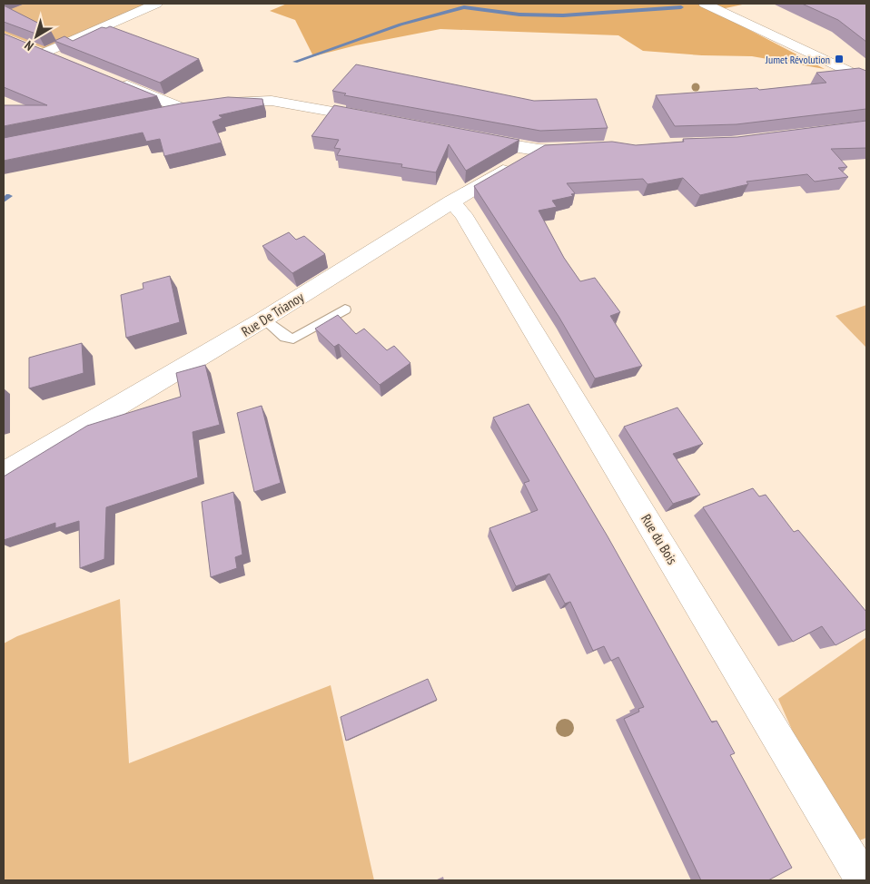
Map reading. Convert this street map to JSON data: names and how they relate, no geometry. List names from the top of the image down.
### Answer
{
  "streets": {
    "street": ["Rue De Trianoy", "Rue du Bois"]
  },
  "crossings": [
    ["Rue De Trianoy", "Rue du Bois"]
  ],
  "places": {
    "transit": ["Jumet Révolution"]
  },
  "north": "bottom left"
}
